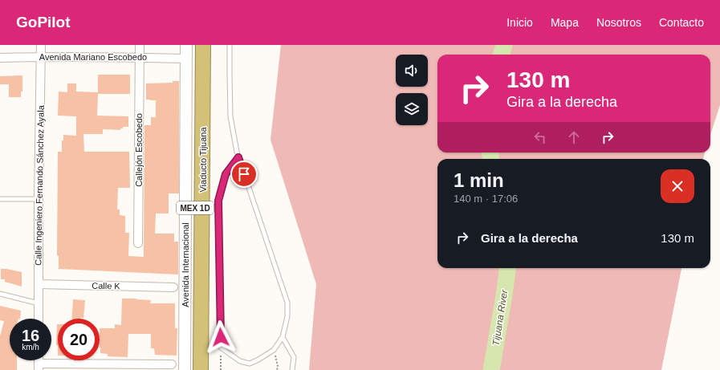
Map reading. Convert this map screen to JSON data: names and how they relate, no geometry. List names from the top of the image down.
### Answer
{
  "streets": {
    "highway": ["Viaducto Tijuana", "MEX 1D", "Avenida Internacional"],
    "street": [
      "Avenida Mariano Escobedo",
      "Callejón Escobedo",
      "Calle Ingeniero Fernando Sánchez Ayala",
      "Calle K"
    ]
  },
  "crossings": [
    ["Avenida Mariano Escobedo", "Callejón Escobedo"],
    ["Avenida Mariano Escobedo", "Calle Ingeniero Fernando Sánchez Ayala"],
    ["Avenida Mariano Escobedo", "Avenida Internacional"],
    ["Calle Ingeniero Fernando Sánchez Ayala", "Calle K"]
  ],
  "water": ["Tijuana River"],
  "page": {
    "header": "GoPilot",
    "nav": [
      "Inicio",
      "Mapa",
      "Nosotros",
      "Contacto"
    ],
    "turn": ["130 m", "Gira a la derecha"],
    "heading": ["1 min", "140 m · 17:06"],
    "list": [
      {
        "name": "Gira a la derecha",
        "value": "130 m"
      }
    ],
    "speed": "16 km/h",
    "limit": "20"
  }
}
